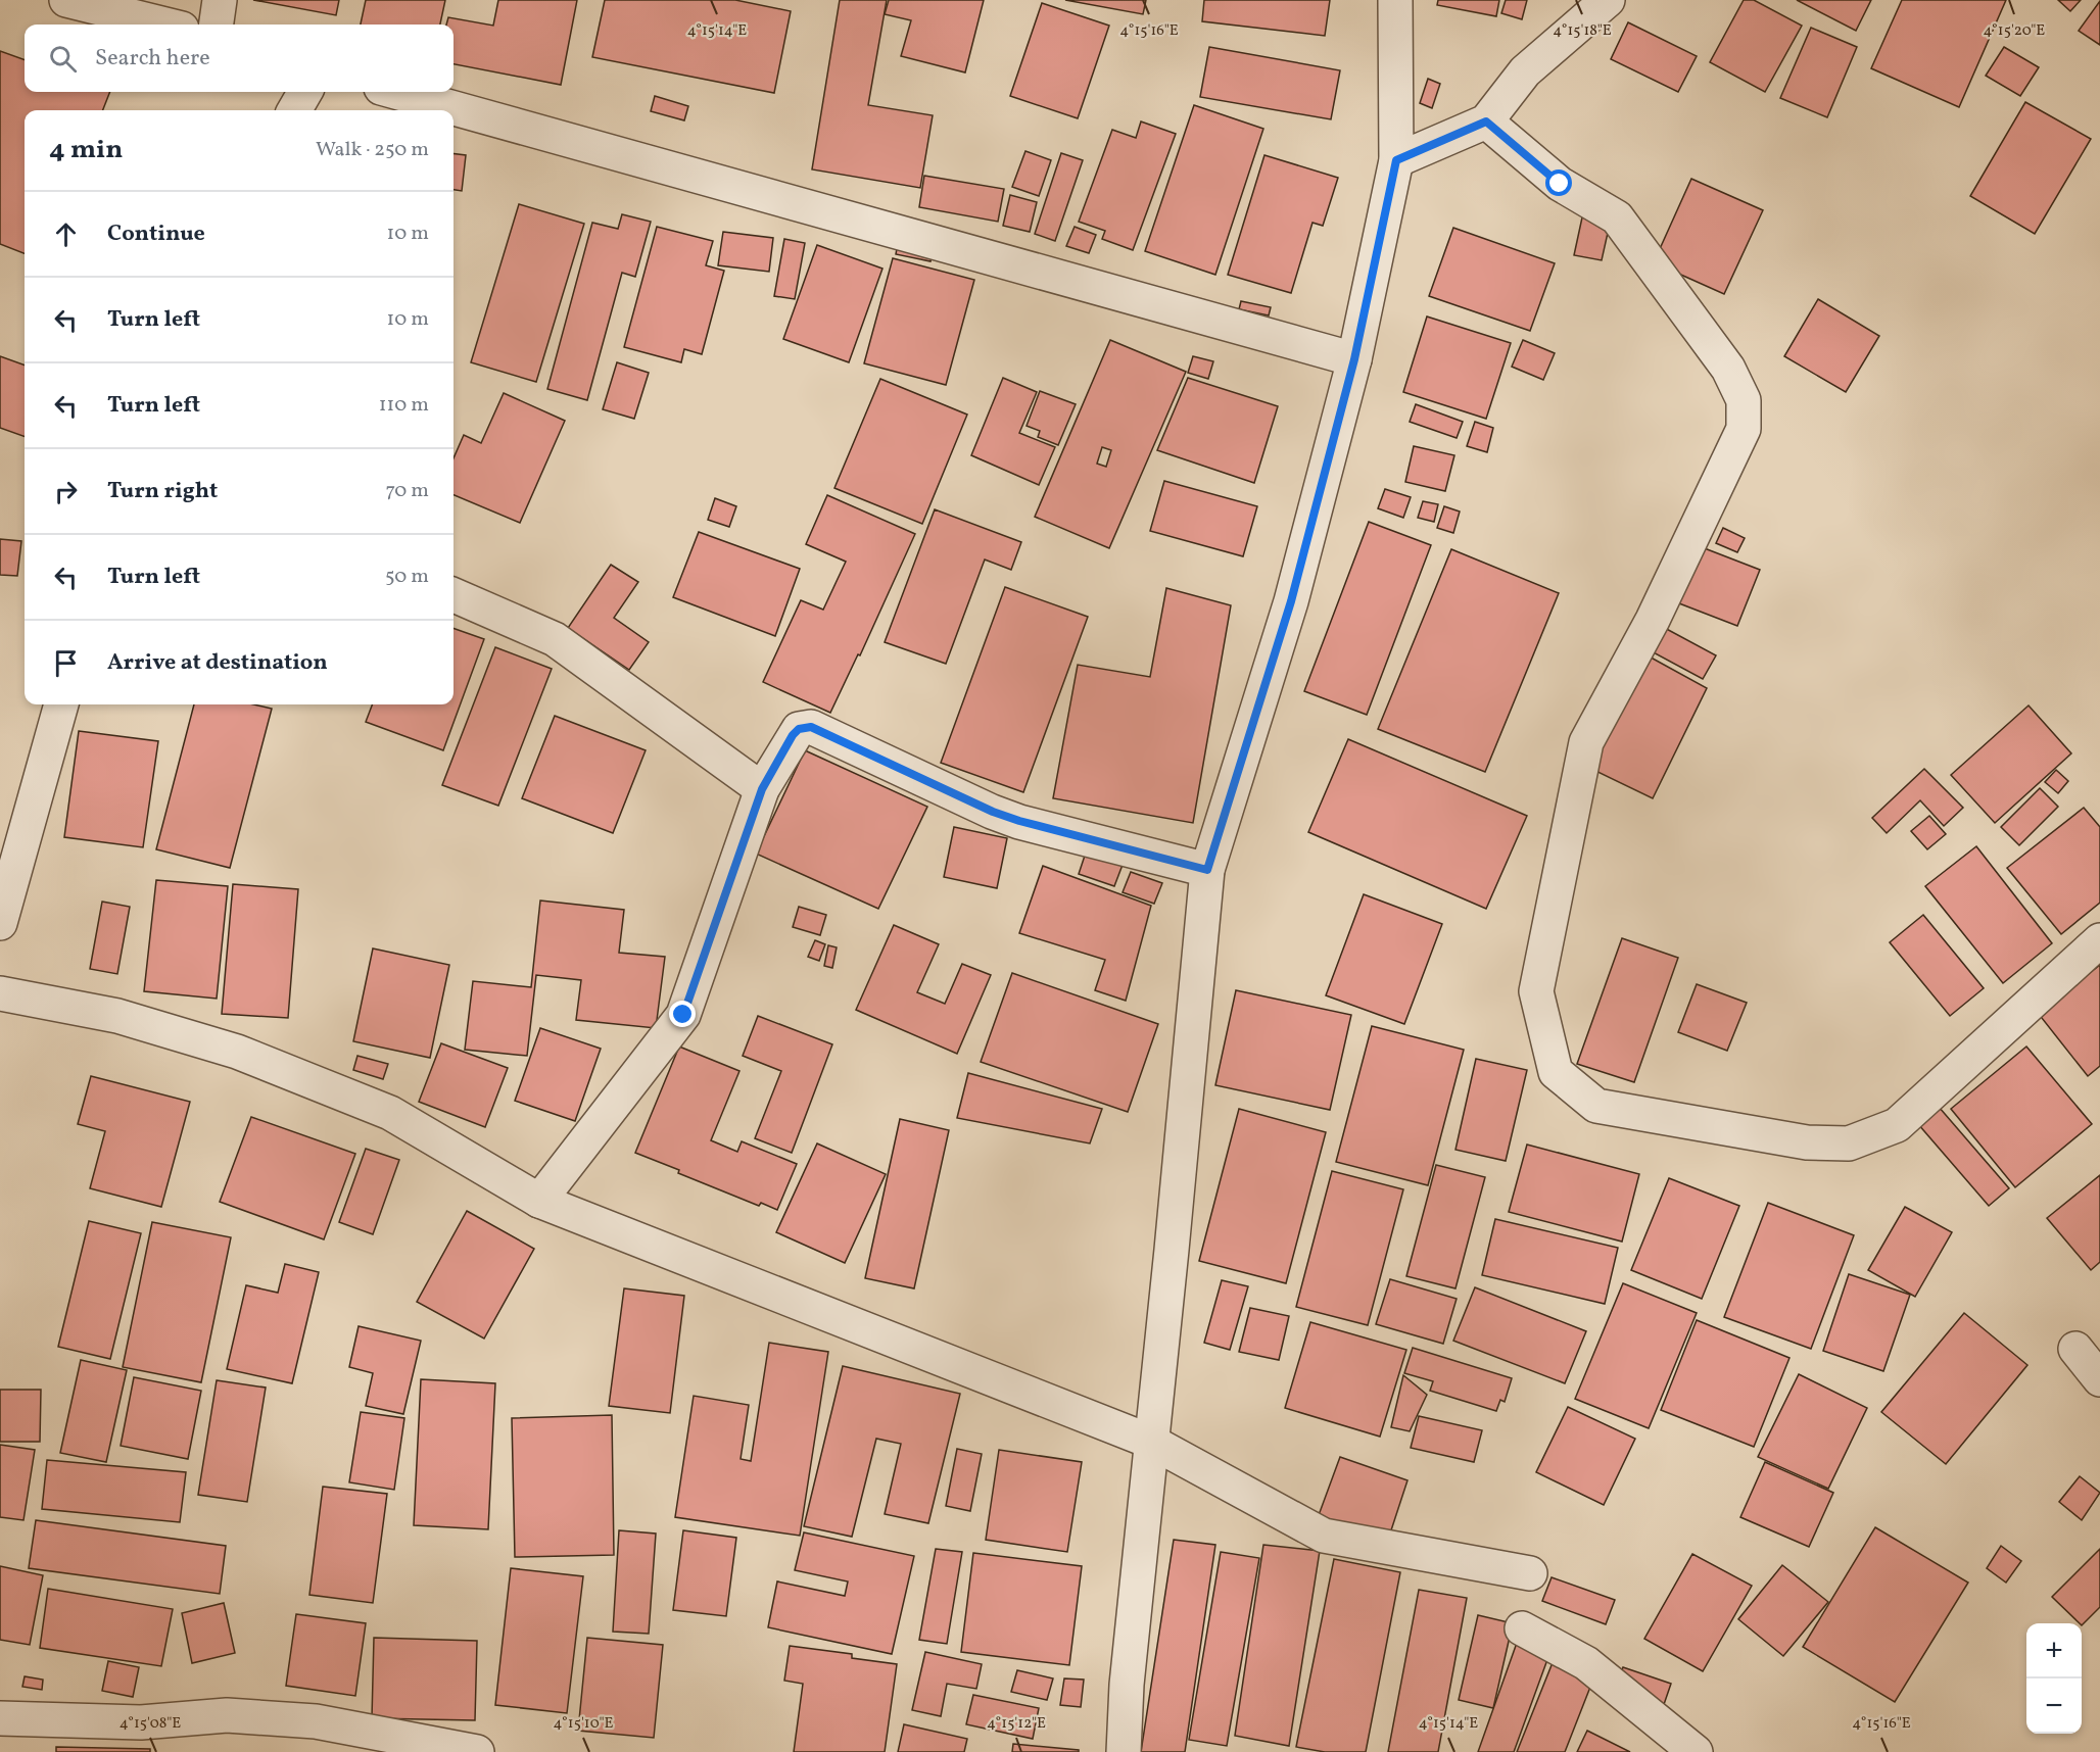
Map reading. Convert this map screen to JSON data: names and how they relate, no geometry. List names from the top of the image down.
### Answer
{
  "page": {
    "search": "Search here",
    "heading": ["4 min", "Walk · 250 m"],
    "list": [
      ["Continue", "10 m"],
      ["Turn left", "10 m"],
      ["Turn left", "110 m"],
      ["Turn right", "70 m"],
      ["Turn left", "50 m"],
      "Arrive at destination"
    ],
    "map_buttons": ["+", "−"]
  },
  "coordinates": [
    "4°15'14\"E",
    "4°15'16\"E",
    "4°15'18\"E",
    "4°15'20\"E",
    "4°15'08\"E",
    "4°15'10\"E",
    "4°15'12\"E"
  ]
}
